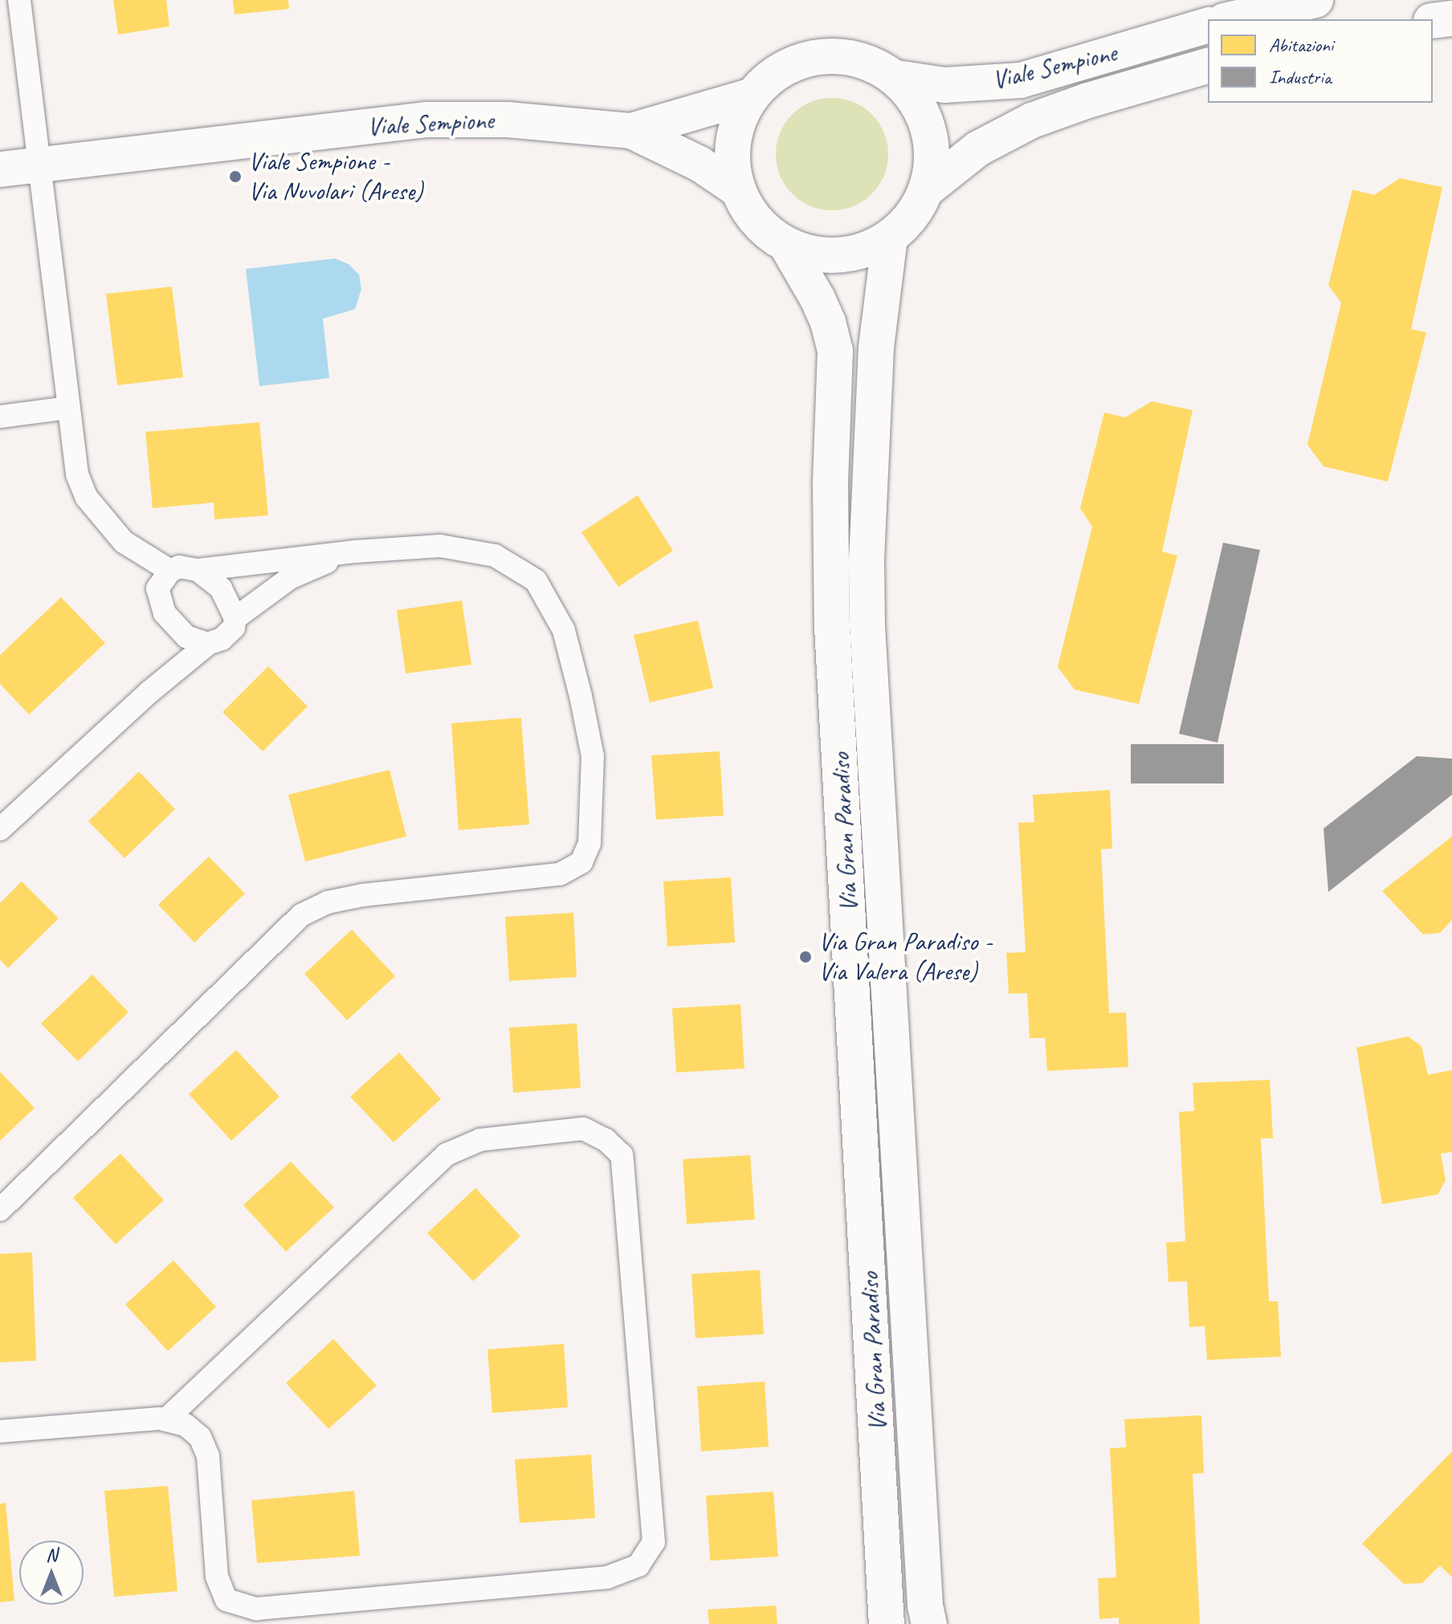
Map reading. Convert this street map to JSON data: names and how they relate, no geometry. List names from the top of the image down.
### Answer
{
  "streets": {
    "street": ["Viale Sempione", "Via Gran Paradiso"]
  },
  "crossings": [
    ["Viale Sempione", "Via Gran Paradiso"]
  ],
  "places": ["Viale Sempione - Via Nuvolari (Arese)", "Via Gran Paradiso - Via Valera (Arese)"],
  "legend": ["Abitazioni", "Industria"],
  "north": "top"
}
